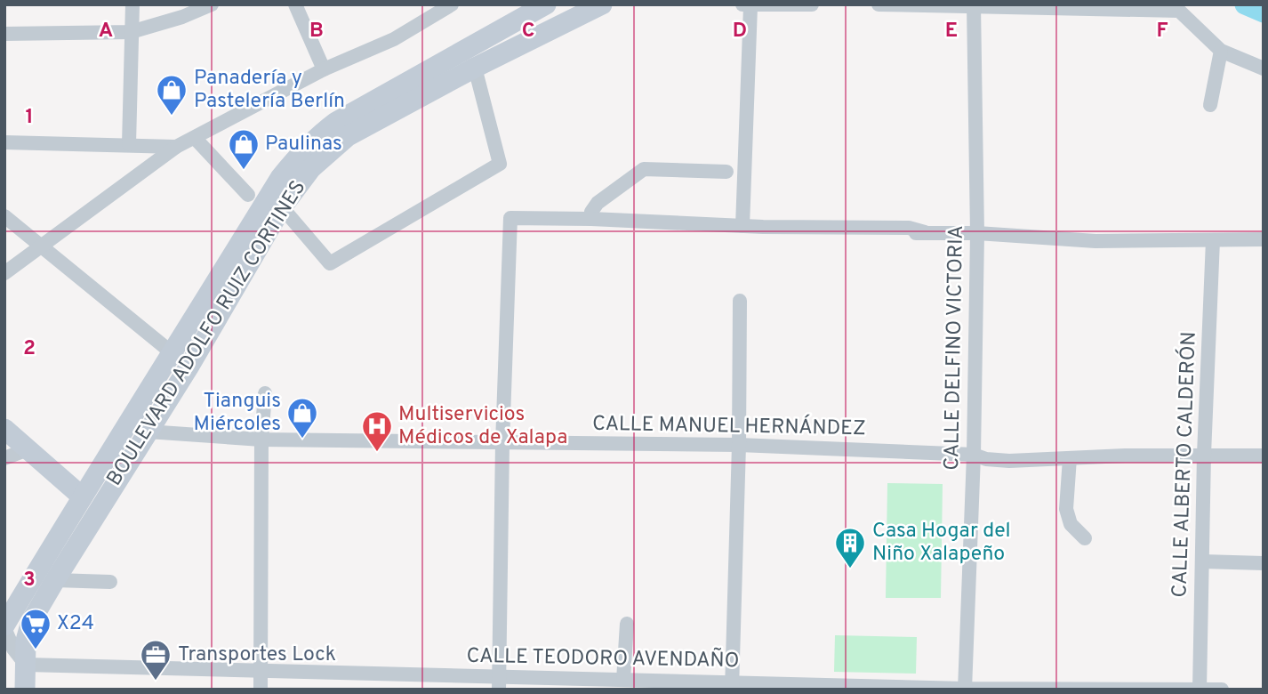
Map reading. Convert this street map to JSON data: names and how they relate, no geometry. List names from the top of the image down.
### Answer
{
  "streets": {
    "main road": ["BOULEVARD ADOLFO RUIZ CORTINES"],
    "street": [
      "CALLE DELFINO VICTORIA",
      "CALLE MANUEL HERNÁNDEZ",
      "CALLE ALBERTO CALDERÓN",
      "CALLE TEODORO AVENDAÑO"
    ]
  },
  "crossings": [
    ["BOULEVARD ADOLFO RUIZ CORTINES", "CALLE MANUEL HERNÁNDEZ"],
    ["BOULEVARD ADOLFO RUIZ CORTINES", "CALLE TEODORO AVENDAÑO"],
    ["CALLE DELFINO VICTORIA", "CALLE MANUEL HERNÁNDEZ"],
    ["CALLE DELFINO VICTORIA", "CALLE TEODORO AVENDAÑO"],
    ["CALLE MANUEL HERNÁNDEZ", "CALLE ALBERTO CALDERÓN"],
    ["CALLE ALBERTO CALDERÓN", "CALLE TEODORO AVENDAÑO"]
  ],
  "places": {
    "shop": ["Panadería y Pastelería Berlín", "Paulinas", "Tianguis Miércoles"],
    "hospital": ["Multiservicios Médicos de Xalapa"],
    "building": ["Casa Hogar del Niño Xalapeño"],
    "supermarket": ["X24"],
    "office": ["Transportes Lock"]
  },
  "grid": {
    "columns": [
      "A",
      "B",
      "C",
      "D",
      "E",
      "F"
    ],
    "rows": ["1", "2", "3"]
  }
}
